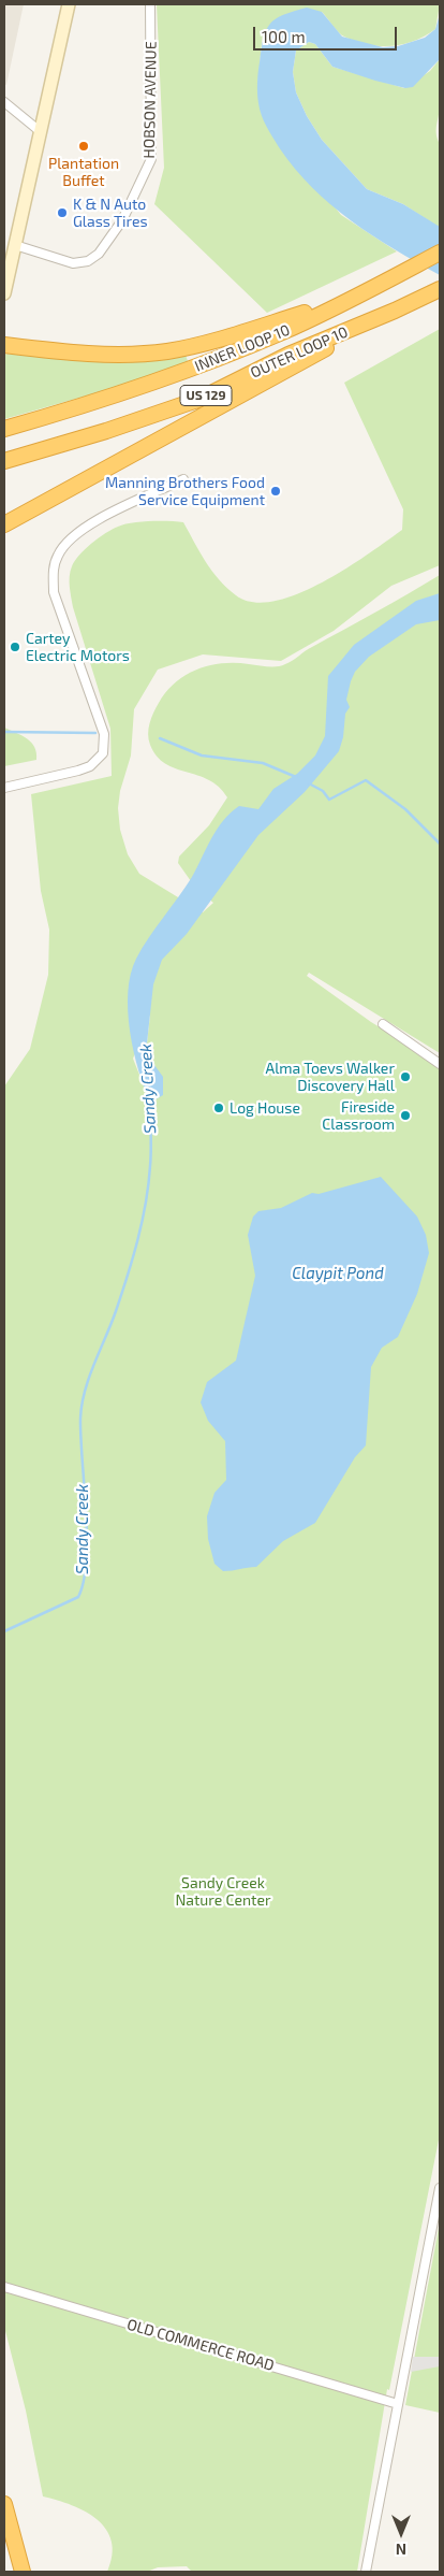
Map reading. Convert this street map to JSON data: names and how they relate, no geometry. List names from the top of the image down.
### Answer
{
  "streets": {
    "highway": ["INNER LOOP 10", "OUTER LOOP 10", "US 129"],
    "street": ["HOBSON AVENUE", "OLD COMMERCE ROAD"]
  },
  "water": ["Sandy Creek", "Claypit Pond"],
  "parks": ["Sandy Creek Nature Center"],
  "places": [
    "Plantation Buffet",
    "K & N Auto Glass Tires",
    "Manning Brothers Food Service Equipment",
    "Cartey Electric Motors",
    "Alma Toevs Walker Discovery Hall",
    "Log House",
    "Fireside Classroom"
  ],
  "scale_bar": "100 m",
  "north": "bottom"
}
